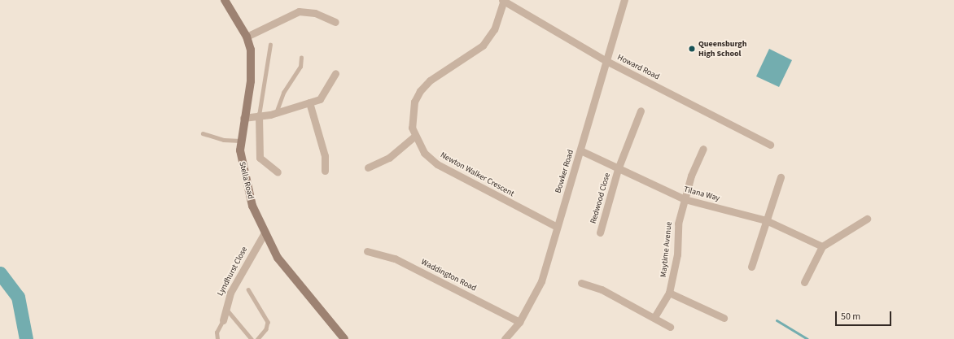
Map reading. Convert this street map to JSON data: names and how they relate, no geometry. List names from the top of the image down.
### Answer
{
  "streets": {
    "main road": ["Stella Road"],
    "street": [
      "Howard Road",
      "Bowker Road",
      "Newton Walker Crescent",
      "Tilana Way",
      "Redwood Close",
      "Maytime Avenue",
      "Lyndhurst Close",
      "Waddington Road"
    ]
  },
  "crossings": [
    ["Howard Road", "Bowker Road"],
    ["Howard Road", "Newton Walker Crescent"],
    ["Bowker Road", "Newton Walker Crescent"],
    ["Bowker Road", "Tilana Way"],
    ["Bowker Road", "Waddington Road"],
    ["Stella Road", "Lyndhurst Close"],
    ["Tilana Way", "Redwood Close"],
    ["Tilana Way", "Maytime Avenue"]
  ],
  "places": ["Queensburgh High School"],
  "scale_bar": "50 m"
}
